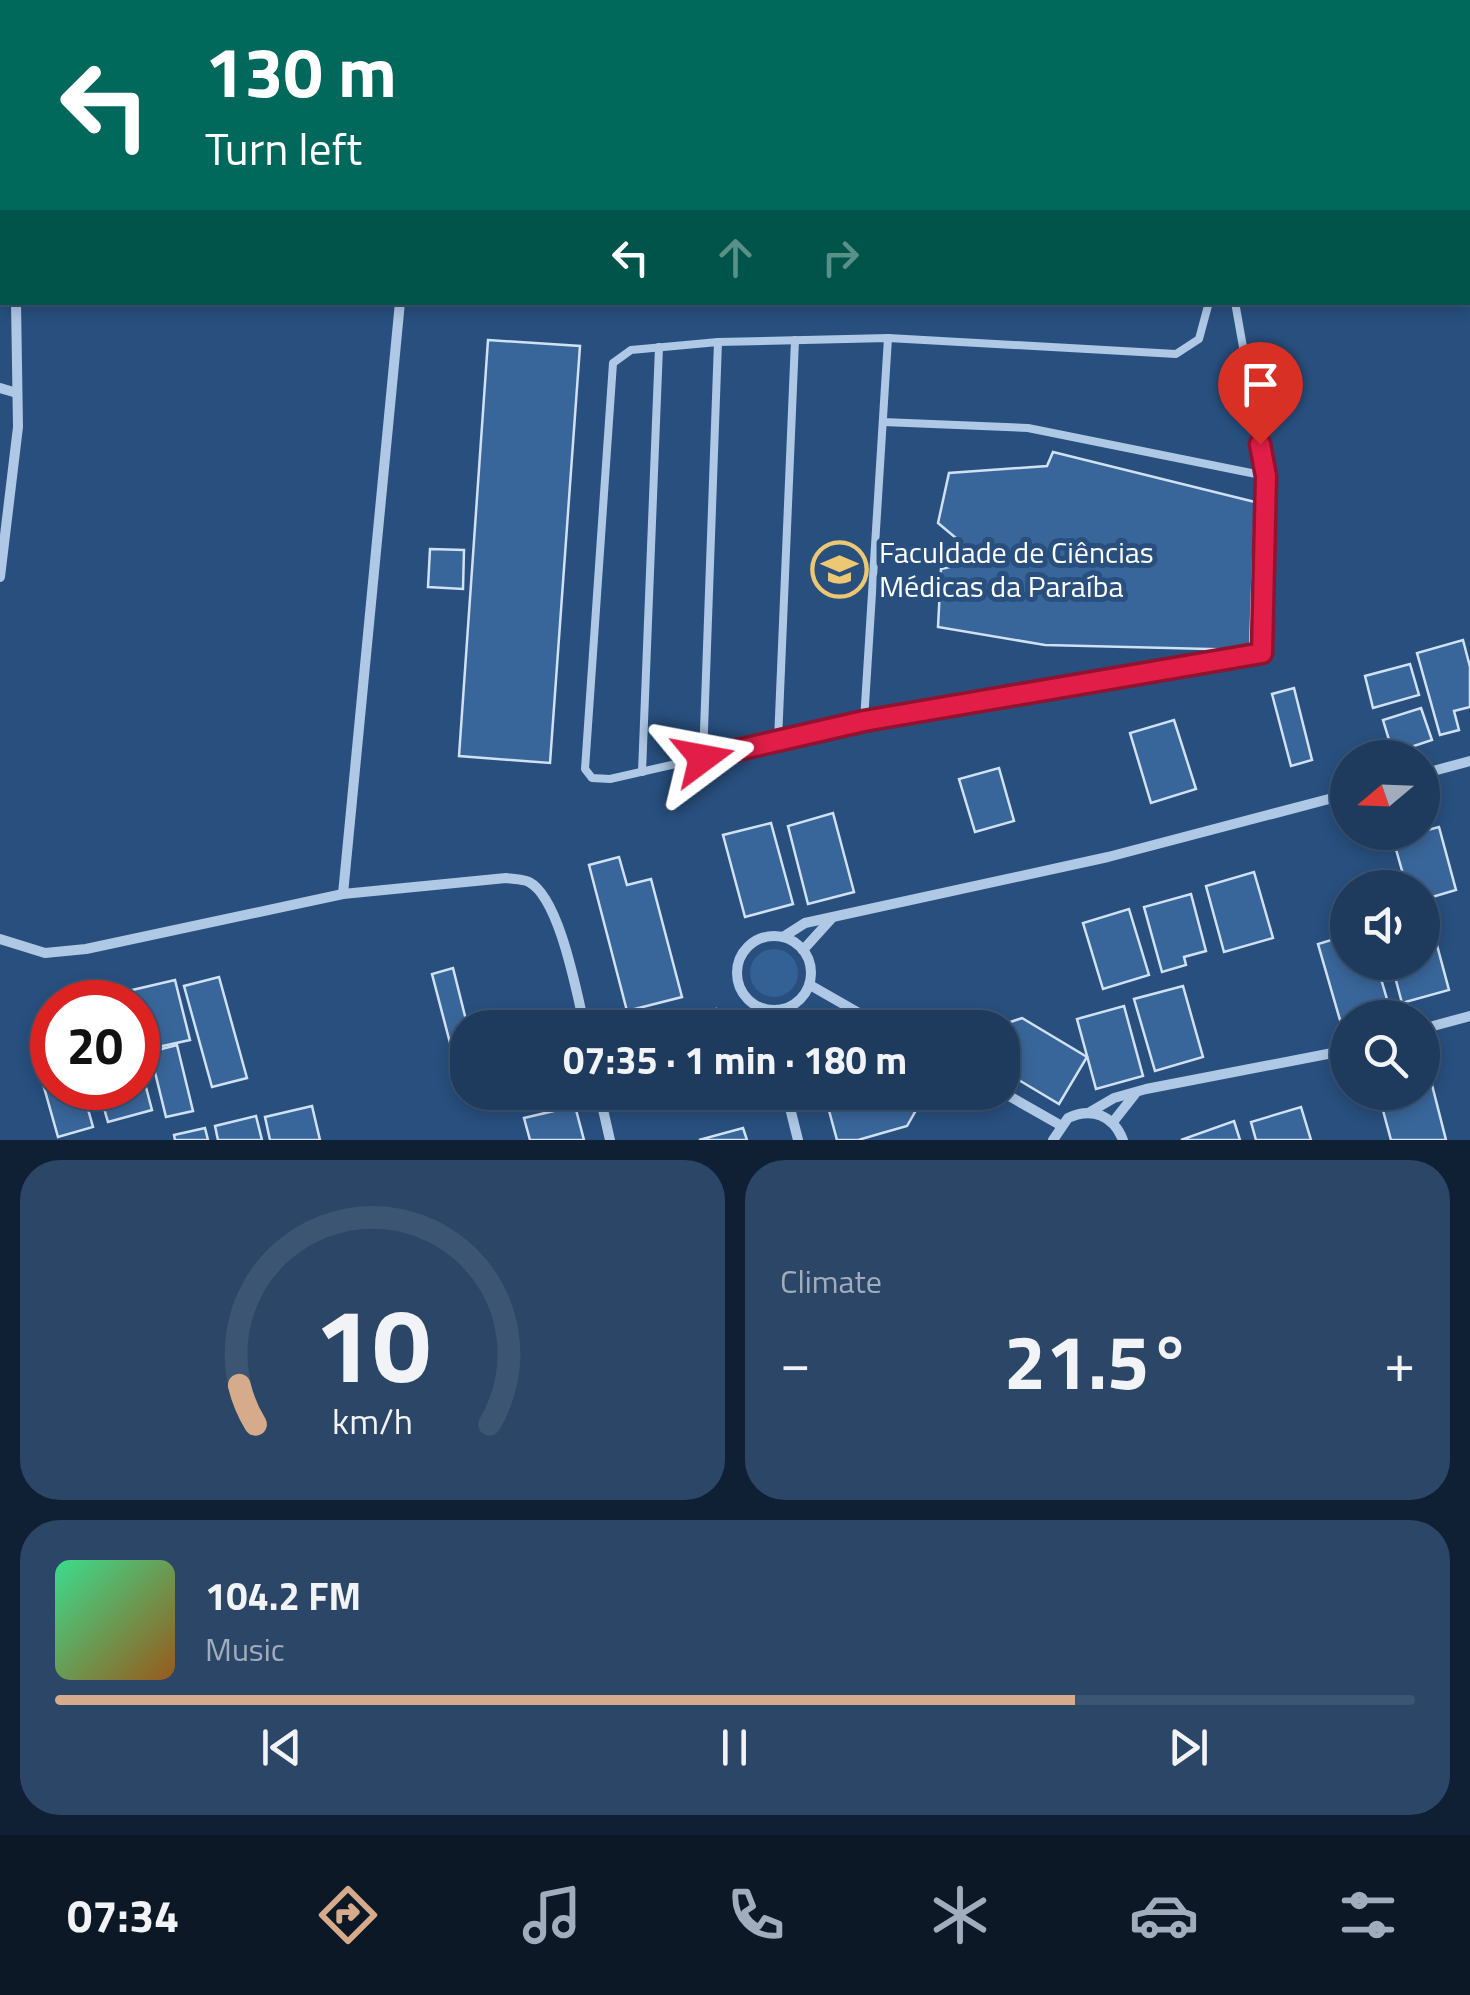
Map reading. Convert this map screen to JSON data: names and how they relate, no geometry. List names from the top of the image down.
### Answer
{
  "places": {
    "school or university": ["Faculdade de Ciências Médicas da Paraíba"]
  },
  "north": "left",
  "page": {
    "turn": ["130 m", "Turn left"],
    "limit": "20",
    "trip": "07:35 · 1 min · 180 m",
    "tile": "Climate",
    "heat": ["−", "21.5°", "+"],
    "song": ["104.2 FM", "Music"],
    "tabs": "07:34",
    "gauge": ["10", "km/h"]
  }
}
